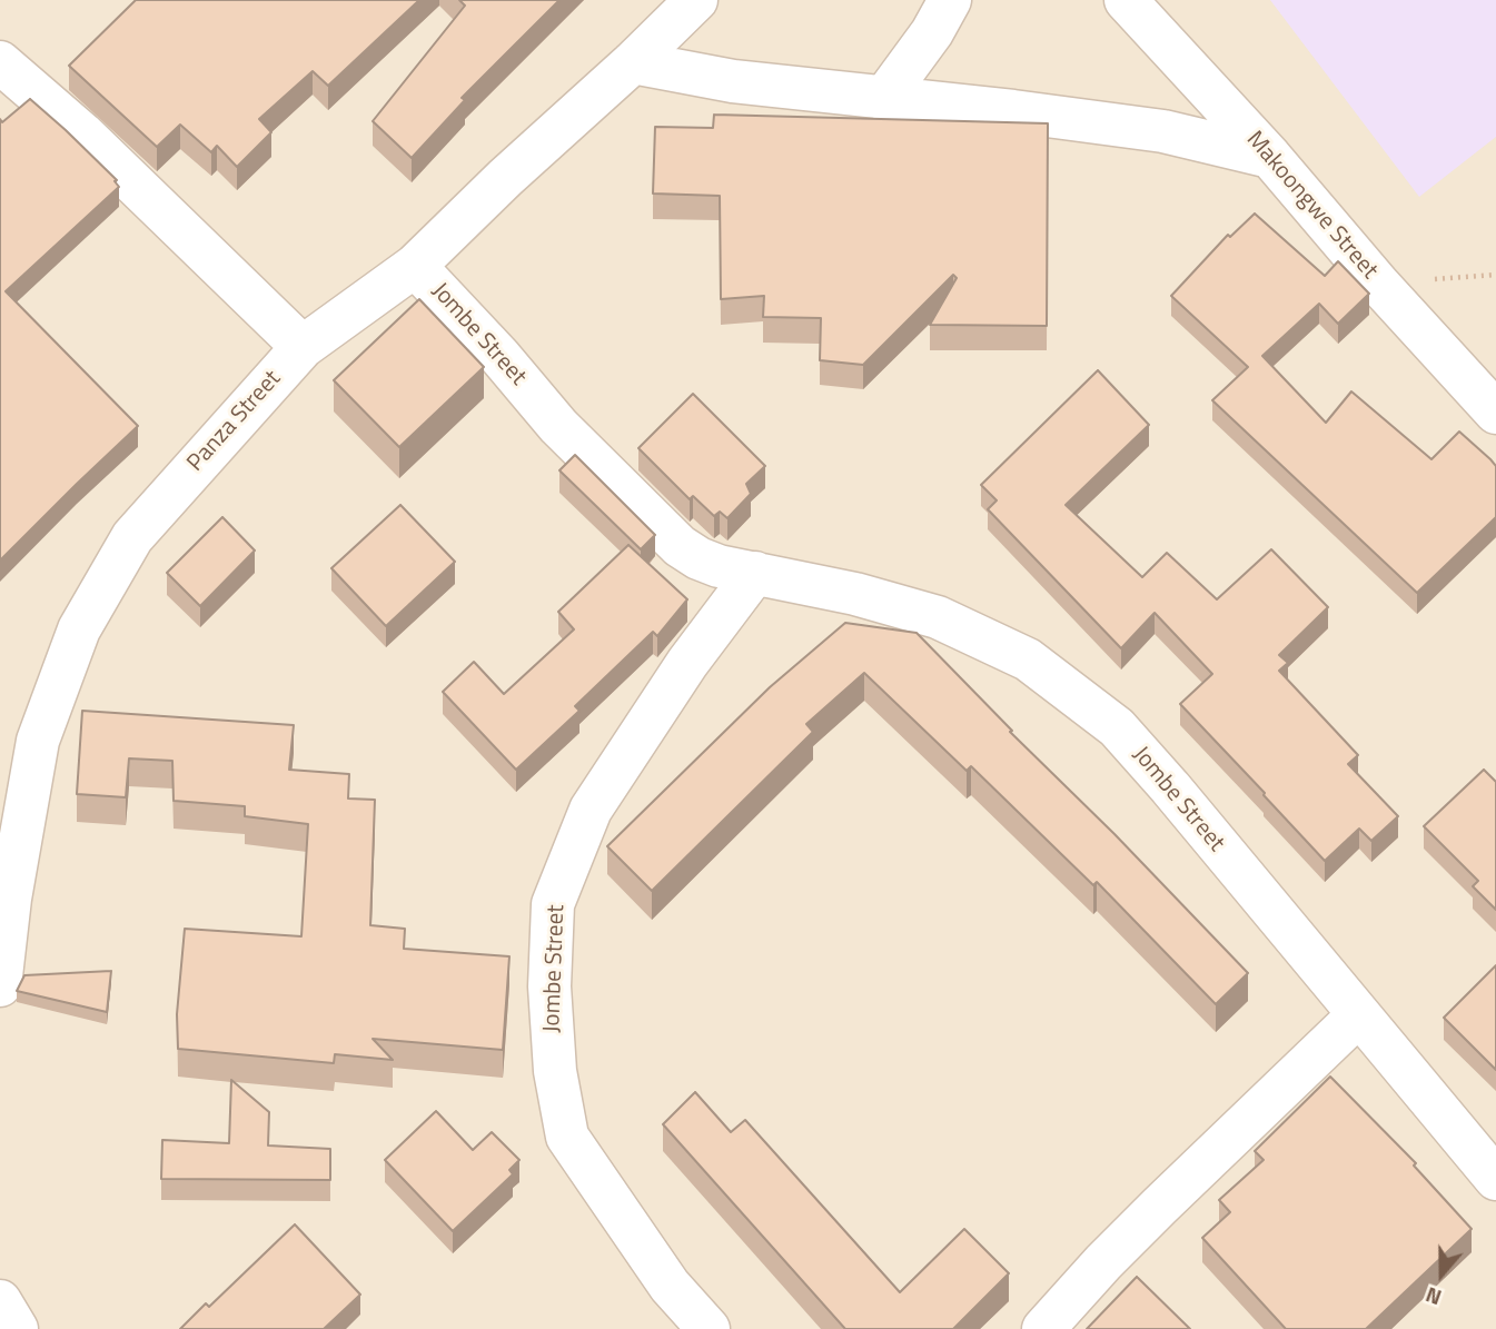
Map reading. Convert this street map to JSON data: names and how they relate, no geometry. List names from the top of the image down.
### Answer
{
  "streets": {
    "street": ["Makoongwe Street", "Jombe Street", "Panza Street"]
  },
  "crossings": [
    ["Jombe Street", "Panza Street"]
  ],
  "north": "bottom"
}
